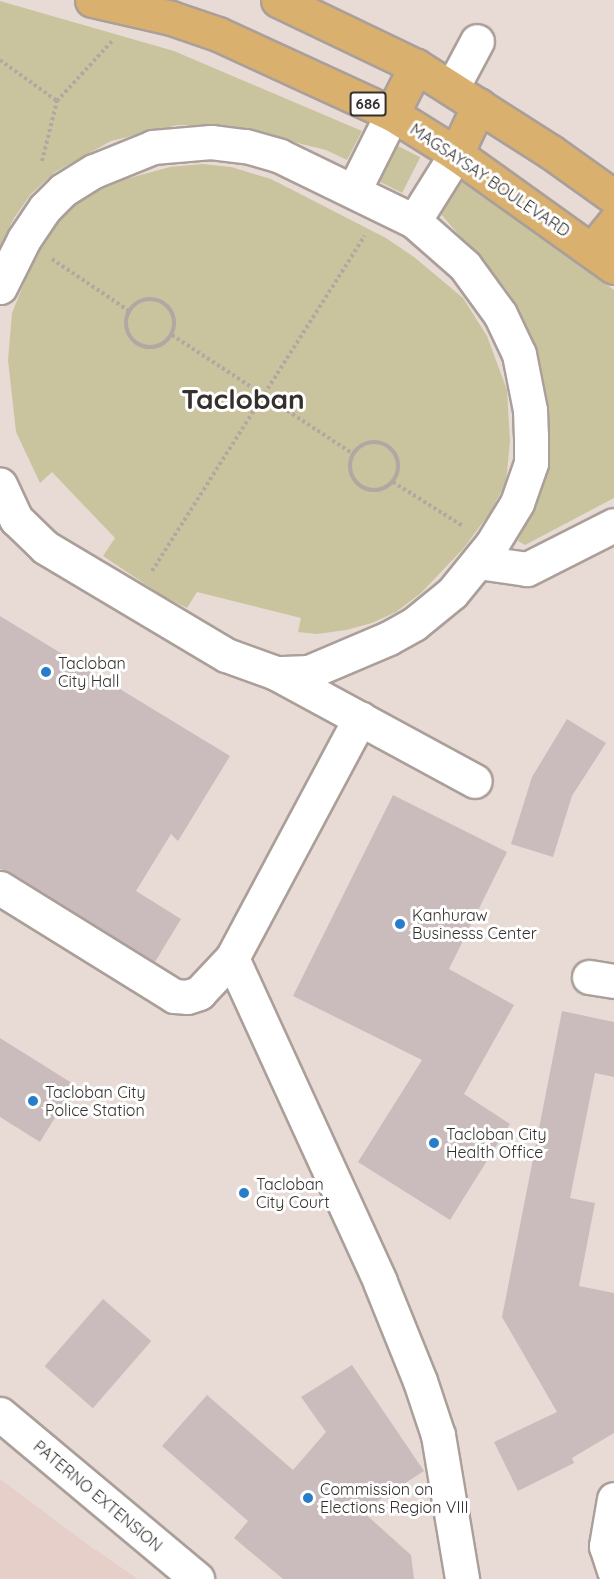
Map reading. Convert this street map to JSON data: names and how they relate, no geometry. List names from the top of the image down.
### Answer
{
  "streets": {
    "main road": ["686", "MAGSAYSAY BOULEVARD"],
    "street": ["PATERNO EXTENSION"]
  },
  "districts": ["Tacloban"],
  "places": [
    "Tacloban City Hall",
    "Kanhuraw Businesss Center",
    "Tacloban City Police Station",
    "Tacloban City Health Office",
    "Tacloban City Court",
    "Commission on Elections Region VIII"
  ]
}
